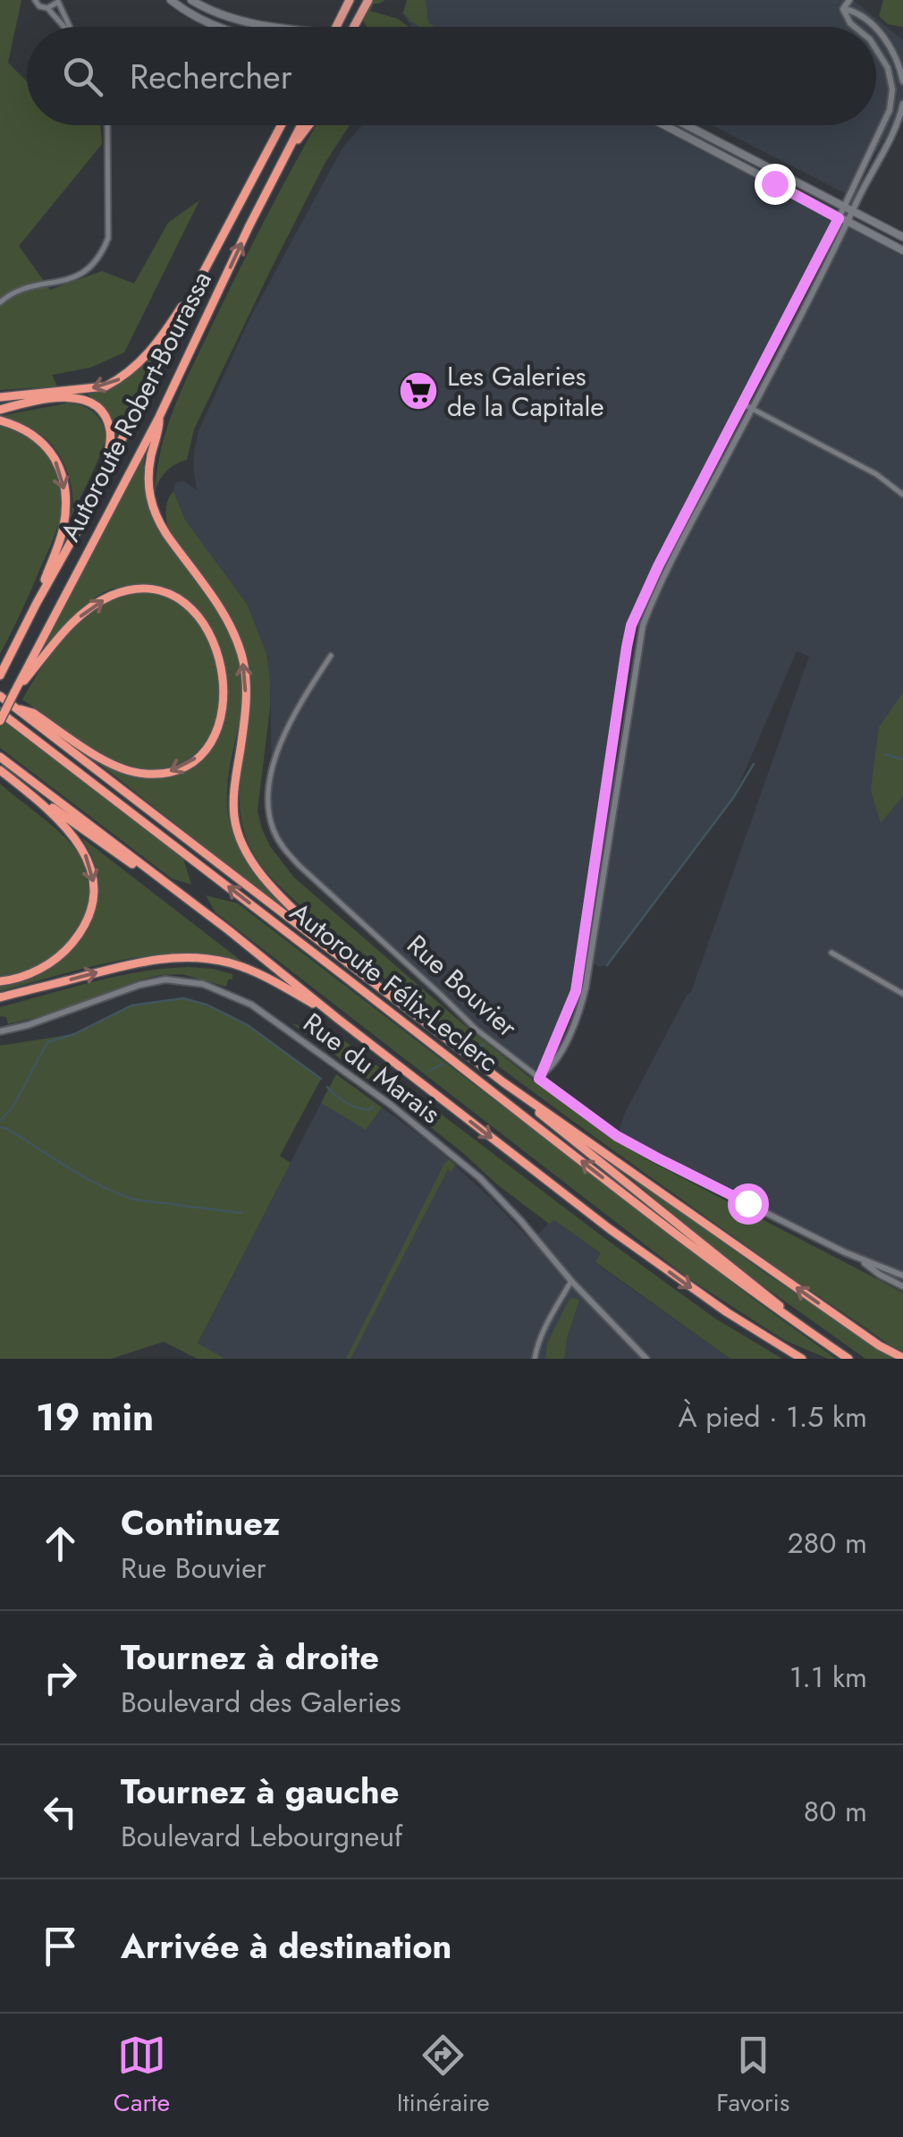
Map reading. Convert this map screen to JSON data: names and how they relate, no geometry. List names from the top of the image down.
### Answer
{
  "streets": {
    "highway": ["Autoroute Robert-Bourassa", "Autoroute Félix-Leclerc"],
    "street": ["Rue Bouvier", "Rue du Marais"]
  },
  "places": {
    "supermarket": ["Les Galeries de la Capitale"]
  },
  "page": {
    "search": "Rechercher",
    "heading": ["19 min", "À pied · 1.5 km"],
    "list": [
      ["Continuez", "Rue Bouvier", "280 m"],
      ["Tournez à droite", "Boulevard des Galeries", "1.1 km"],
      ["Tournez à gauche", "Boulevard Lebourgneuf", "80 m"],
      "Arrivée à destination"
    ],
    "nav": ["Carte", "Itinéraire", "Favoris"]
  }
}
